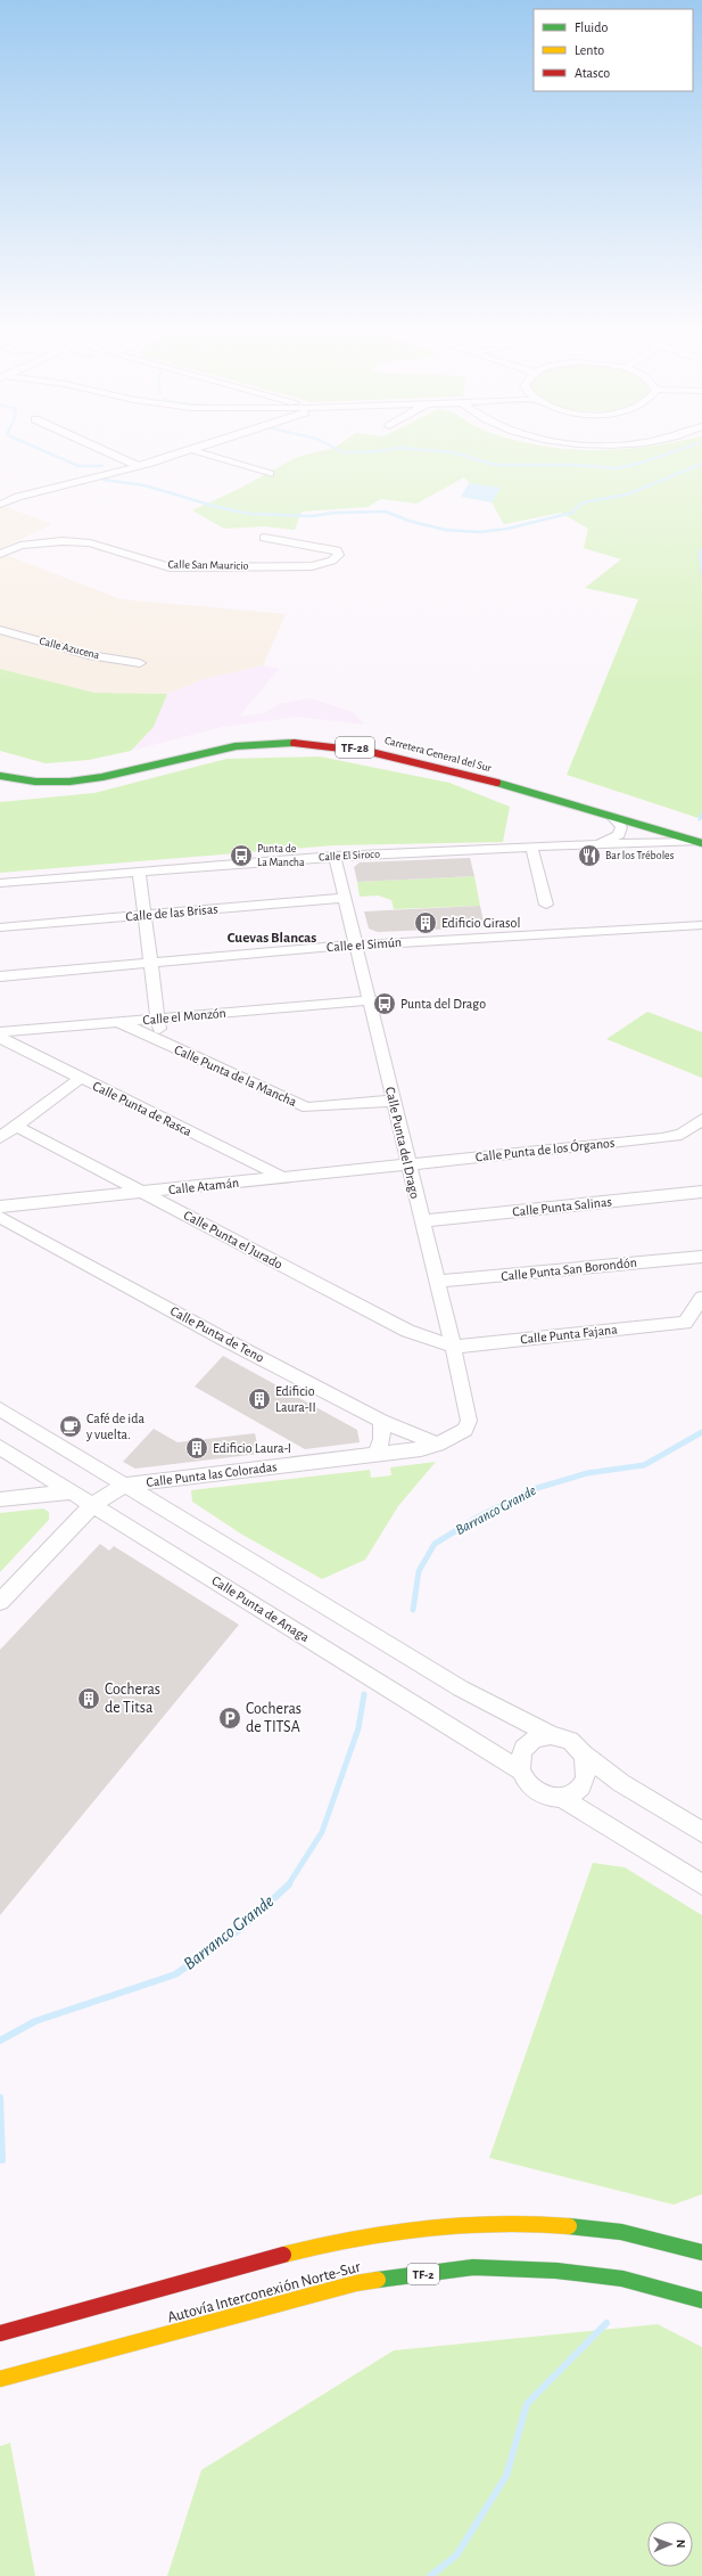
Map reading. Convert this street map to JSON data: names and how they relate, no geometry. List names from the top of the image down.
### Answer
{
  "streets": {
    "main road": [
      "TF-28",
      "Carretera General del Sur",
      "TF-2",
      "Autovía Interconexión Norte-Sur"
    ],
    "street": [
      "Calle San Mauricio",
      "Calle Azucena",
      "Calle El Siroco",
      "Calle de las Brisas",
      "Calle el Simún",
      "Calle el Monzón",
      "Calle Punta de la Mancha",
      "Calle Punta de Rasca",
      "Calle Punta del Drago",
      "Calle Punta de los Órganos",
      "Calle Atamán",
      "Calle Punta Salinas",
      "Calle Punta el Jurado",
      "Calle Punta San Borondón",
      "Calle Punta de Teno",
      "Calle Punta Fajana",
      "Calle Punta las Coloradas",
      "Calle Punta de Anaga"
    ]
  },
  "crossings": [
    ["Carretera General del Sur", "Calle El Siroco"],
    ["Calle El Siroco", "Calle Punta de la Mancha"],
    ["Calle El Siroco", "Calle Punta del Drago"],
    ["Calle de las Brisas", "Calle Punta de la Mancha"],
    ["Calle de las Brisas", "Calle Punta del Drago"],
    ["Calle el Simún", "Calle Punta de la Mancha"],
    ["Calle el Simún", "Calle Punta del Drago"],
    ["Calle el Monzón", "Calle Punta de la Mancha"],
    ["Calle el Monzón", "Calle Punta del Drago"],
    ["Calle Punta de la Mancha", "Calle Punta del Drago"],
    ["Calle Punta de Rasca", "Calle Atamán"],
    ["Calle Punta del Drago", "Calle Punta de los Órganos"],
    ["Calle Punta del Drago", "Calle Atamán"],
    ["Calle Punta del Drago", "Calle Punta Salinas"],
    ["Calle Punta del Drago", "Calle Punta el Jurado"],
    ["Calle Punta del Drago", "Calle Punta San Borondón"],
    ["Calle Punta del Drago", "Calle Punta Fajana"],
    ["Calle Punta del Drago", "Calle Punta las Coloradas"],
    ["Calle Punta de los Órganos", "Calle Atamán"],
    ["Calle Atamán", "Calle Punta el Jurado"],
    ["Calle Punta el Jurado", "Calle Punta Fajana"],
    ["Calle Punta de Teno", "Calle Punta las Coloradas"],
    ["Calle Punta las Coloradas", "Calle Punta de Anaga"]
  ],
  "districts": ["Cuevas Blancas"],
  "water": ["Barranco Grande"],
  "places": {
    "bus stop": ["Punta de La Mancha", "Punta del Drago"],
    "restaurant": ["Bar los Tréboles"],
    "building": [
      "Edificio Girasol",
      "Edificio Laura-II",
      "Edificio Laura-I",
      "Cocheras de Titsa"
    ],
    "cafe": ["Café de ida y vuelta."],
    "parking": ["Cocheras de TITSA"]
  },
  "legend": ["Fluido", "Lento", "Atasco"],
  "north": "right"
}
